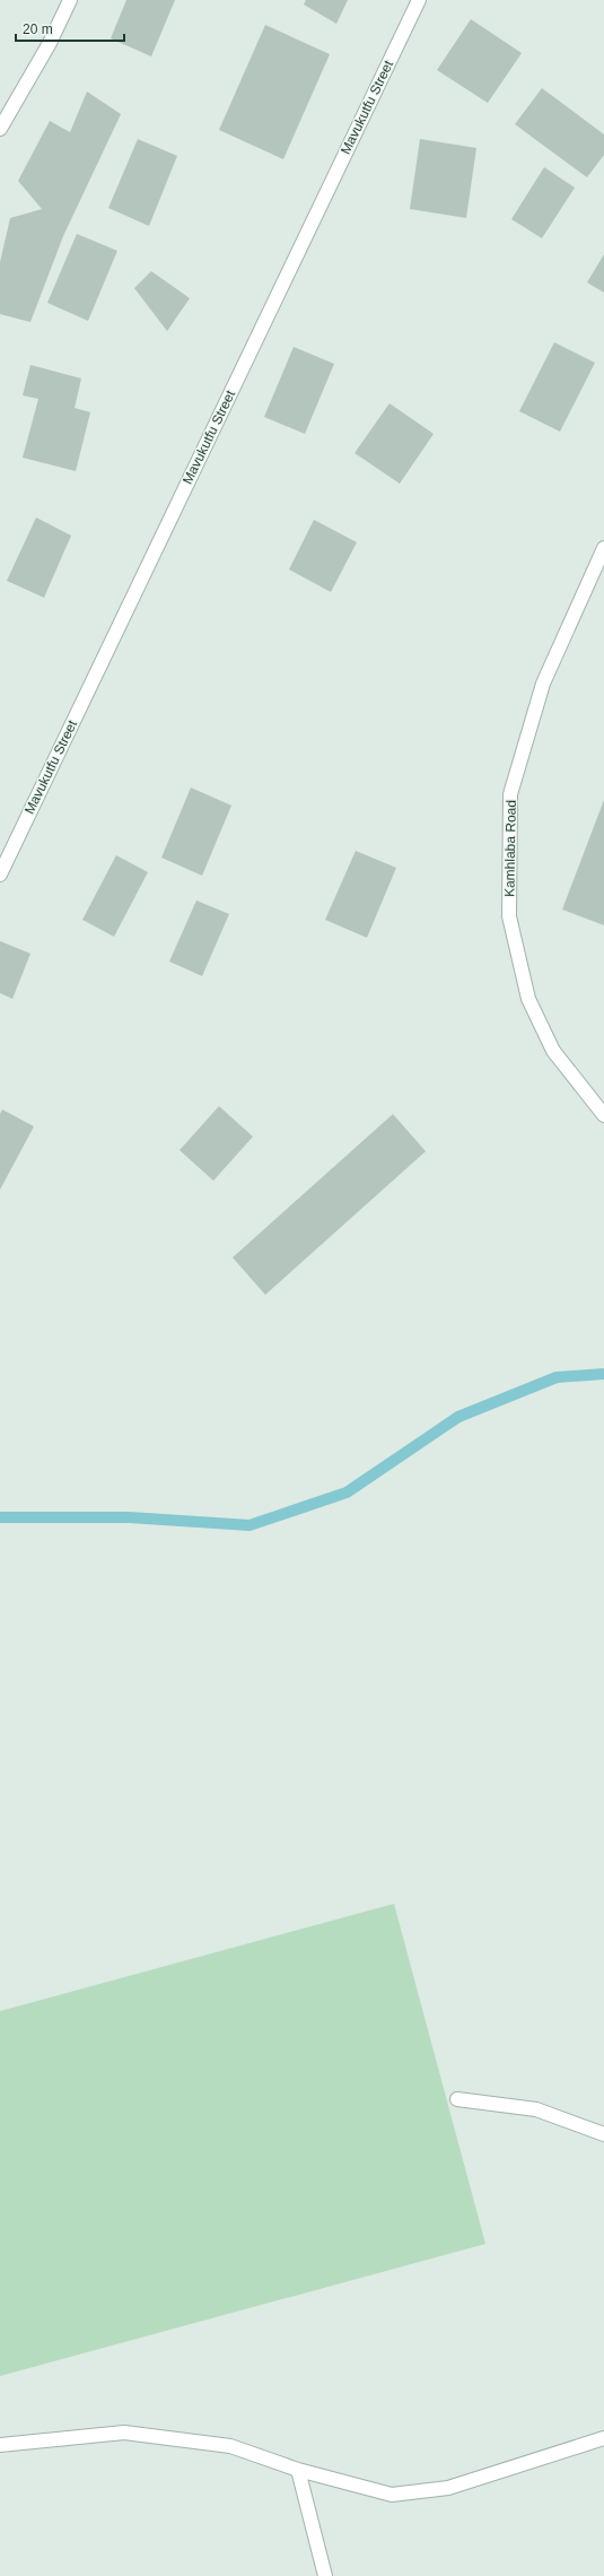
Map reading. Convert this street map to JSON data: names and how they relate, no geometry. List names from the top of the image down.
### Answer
{
  "streets": {
    "street": ["Mavukutfu Street", "Kamhlaba Road"]
  },
  "scale_bar": "20 m"
}
